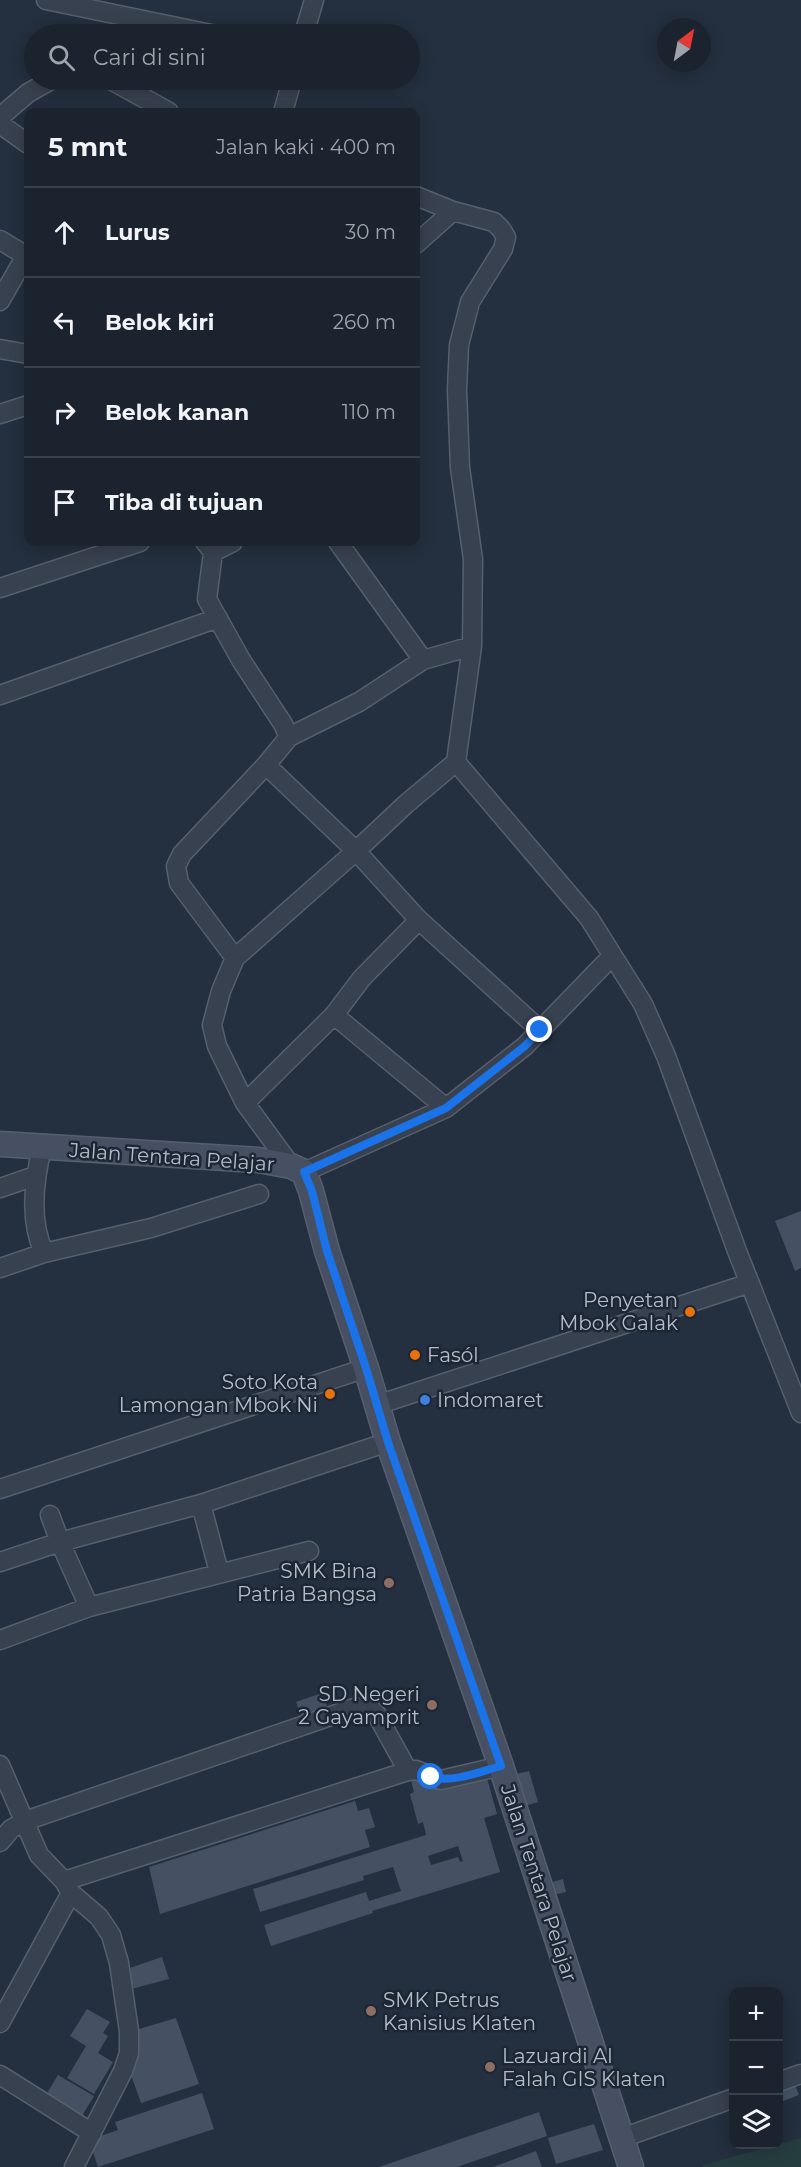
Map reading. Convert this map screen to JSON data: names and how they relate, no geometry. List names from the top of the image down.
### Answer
{
  "streets": {
    "main road": ["Jalan Tentara Pelajar"]
  },
  "places": [
    "Penyetan Mbok Galak",
    "Fasól",
    "Soto Kota Lamongan Mbok Ni",
    "Indomaret",
    "SMK Bina Patria Bangsa",
    "SD Negeri 2 Gayamprit",
    "SMK Petrus Kanisius Klaten",
    "Lazuardi Al Falah GIS Klaten"
  ],
  "north": "top right",
  "page": {
    "search": "Cari di sini",
    "heading": ["5 mnt", "Jalan kaki · 400 m"],
    "list": [
      ["Lurus", "30 m"],
      ["Belok kiri", "260 m"],
      ["Belok kanan", "110 m"],
      "Tiba di tujuan"
    ],
    "map_buttons": ["+", "−"]
  }
}
